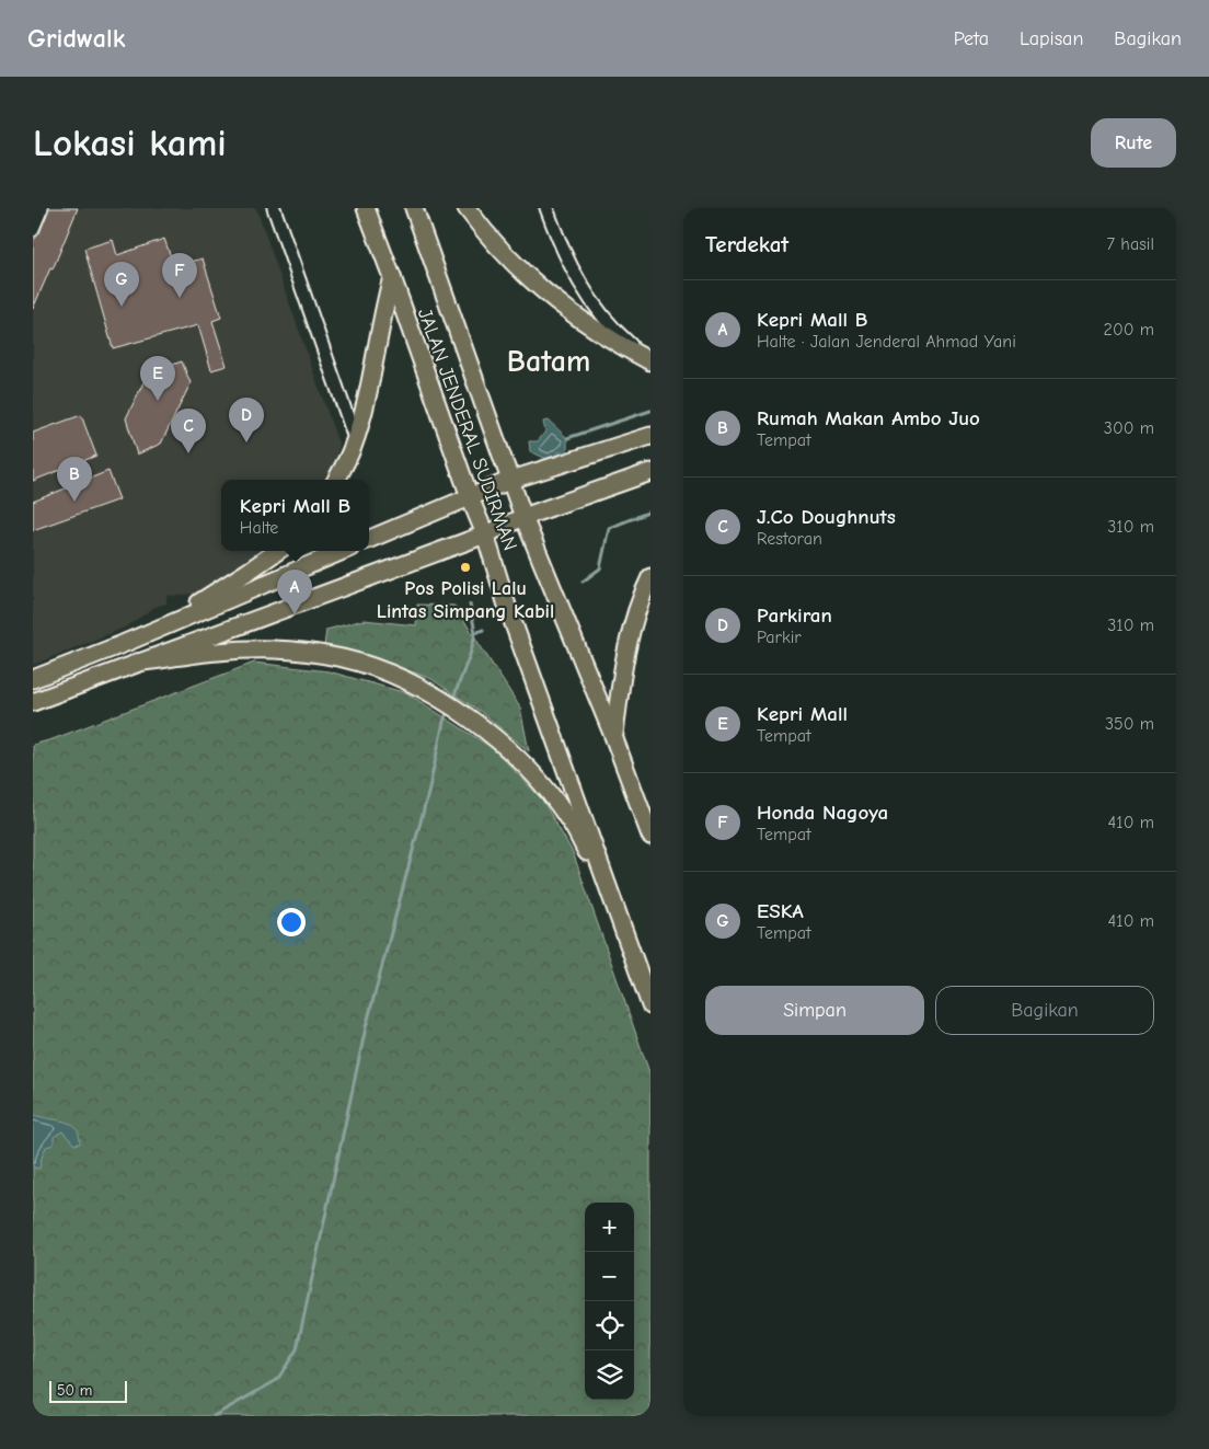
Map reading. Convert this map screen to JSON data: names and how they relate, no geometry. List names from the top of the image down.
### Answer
{
  "streets": {
    "highway": ["JALAN JENDERAL SUDIRMAN"]
  },
  "districts": ["Batam"],
  "places": ["Pos Polisi Lalu Lintas Simpang Kabil"],
  "scale_bar": "50 m",
  "page": {
    "header": "Gridwalk",
    "nav": ["Peta", "Lapisan", "Bagikan"],
    "buttons": [
      "Rute",
      ["Simpan", "Bagikan"]
    ],
    "title": "Lokasi kami",
    "heading": ["Terdekat", "7 hasil"],
    "pins": [
      "F",
      "G",
      "E",
      "D",
      "C",
      "B",
      "A"
    ],
    "list": [
      {
        "mark": "A",
        "name": "Kepri Mall B",
        "note": "Halte · Jalan Jenderal Ahmad Yani",
        "value": "200 m"
      },
      {
        "mark": "B",
        "name": "Rumah Makan Ambo Juo",
        "note": "Tempat",
        "value": "300 m"
      },
      {
        "mark": "C",
        "name": "J.Co Doughnuts",
        "note": "Restoran",
        "value": "310 m"
      },
      {
        "mark": "D",
        "name": "Parkiran",
        "note": "Parkir",
        "value": "310 m"
      },
      {
        "mark": "E",
        "name": "Kepri Mall",
        "note": "Tempat",
        "value": "350 m"
      },
      {
        "mark": "F",
        "name": "Honda Nagoya",
        "note": "Tempat",
        "value": "410 m"
      },
      {
        "mark": "G",
        "name": "ESKA",
        "note": "Tempat",
        "value": "410 m"
      }
    ],
    "popup": ["Kepri Mall B", "Halte"],
    "map_buttons": ["+", "−"],
    "scale": "50 m"
  }
}
